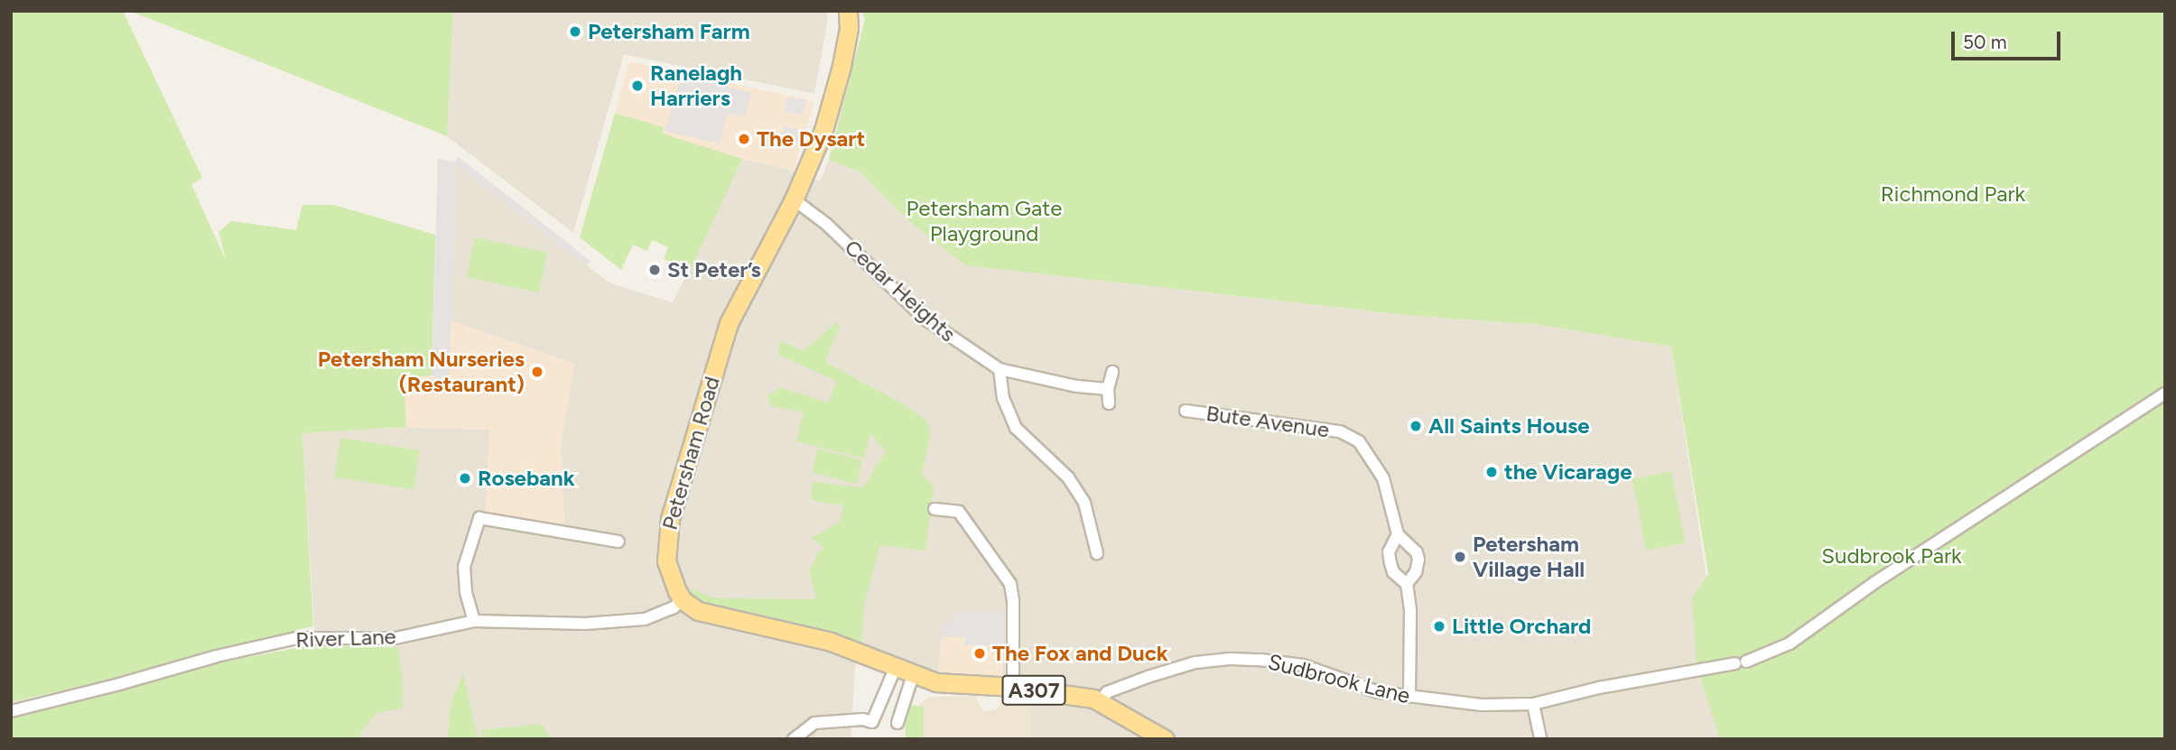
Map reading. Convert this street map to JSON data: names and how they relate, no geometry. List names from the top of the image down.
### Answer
{
  "streets": {
    "main road": ["Petersham Road", "A307"],
    "street": [
      "Cedar Heights",
      "Bute Avenue",
      "River Lane",
      "Sudbrook Lane"
    ]
  },
  "crossings": [
    ["Cedar Heights", "Petersham Road"],
    ["Bute Avenue", "Sudbrook Lane"],
    ["Petersham Road", "River Lane"],
    ["Petersham Road", "A307"],
    ["River Lane", "A307"],
    ["Sudbrook Lane", "A307"]
  ],
  "parks": ["Richmond Park", "Petersham Gate Playground", "Sudbrook Park"],
  "places": [
    "Petersham Farm",
    "Ranelagh Harriers",
    "The Dysart",
    "St Peter’s",
    "Petersham Nurseries (Restaurant)",
    "All Saints House",
    "the Vicarage",
    "Rosebank",
    "Petersham Village Hall",
    "Little Orchard",
    "The Fox and Duck"
  ],
  "scale_bar": "50 m"
}
